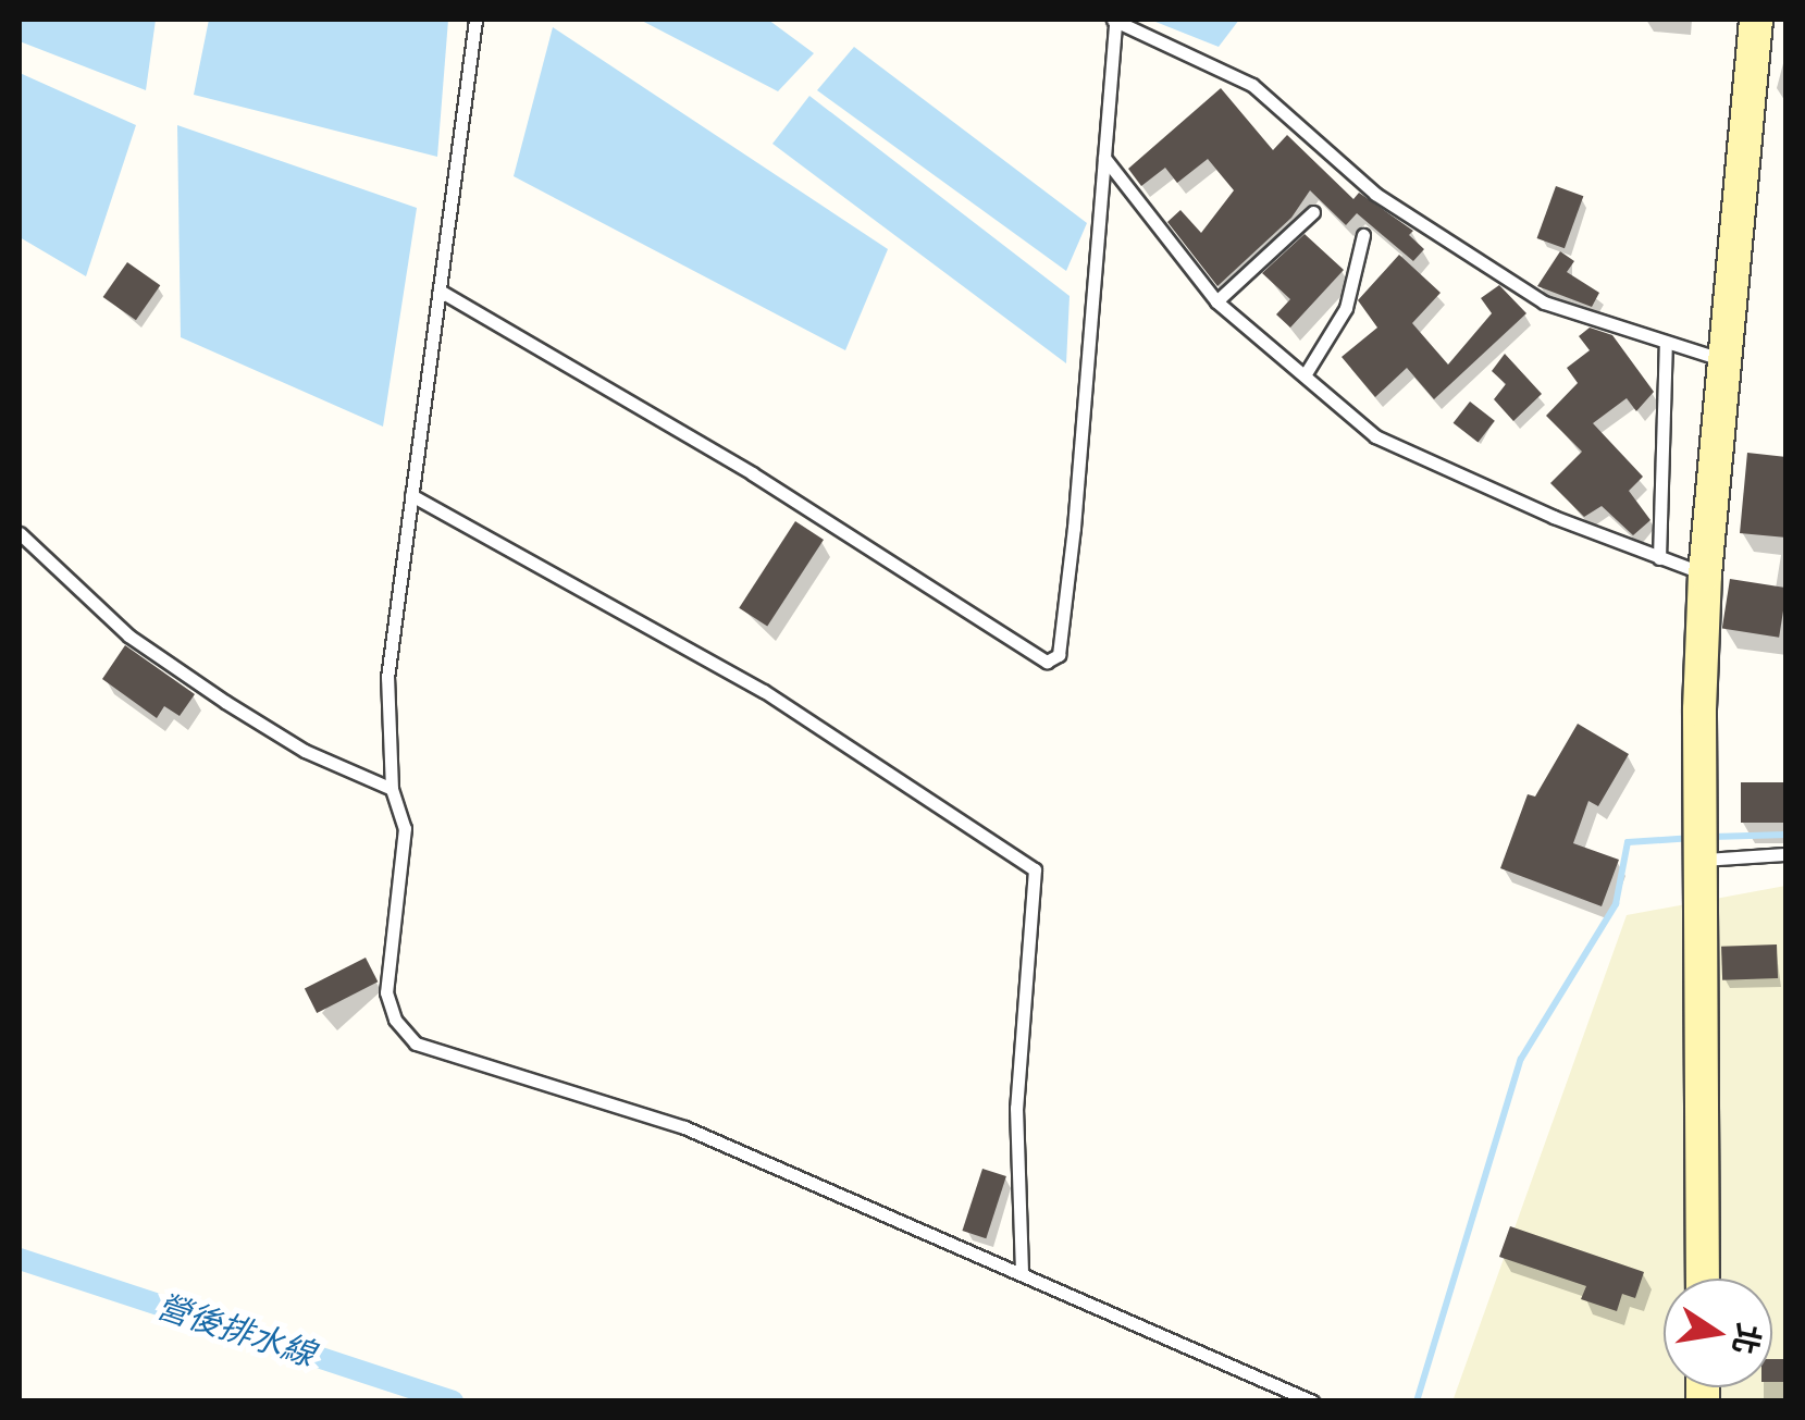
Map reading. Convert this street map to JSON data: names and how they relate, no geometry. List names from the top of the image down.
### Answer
{
  "water": ["營後排水線"],
  "north": "right"
}
